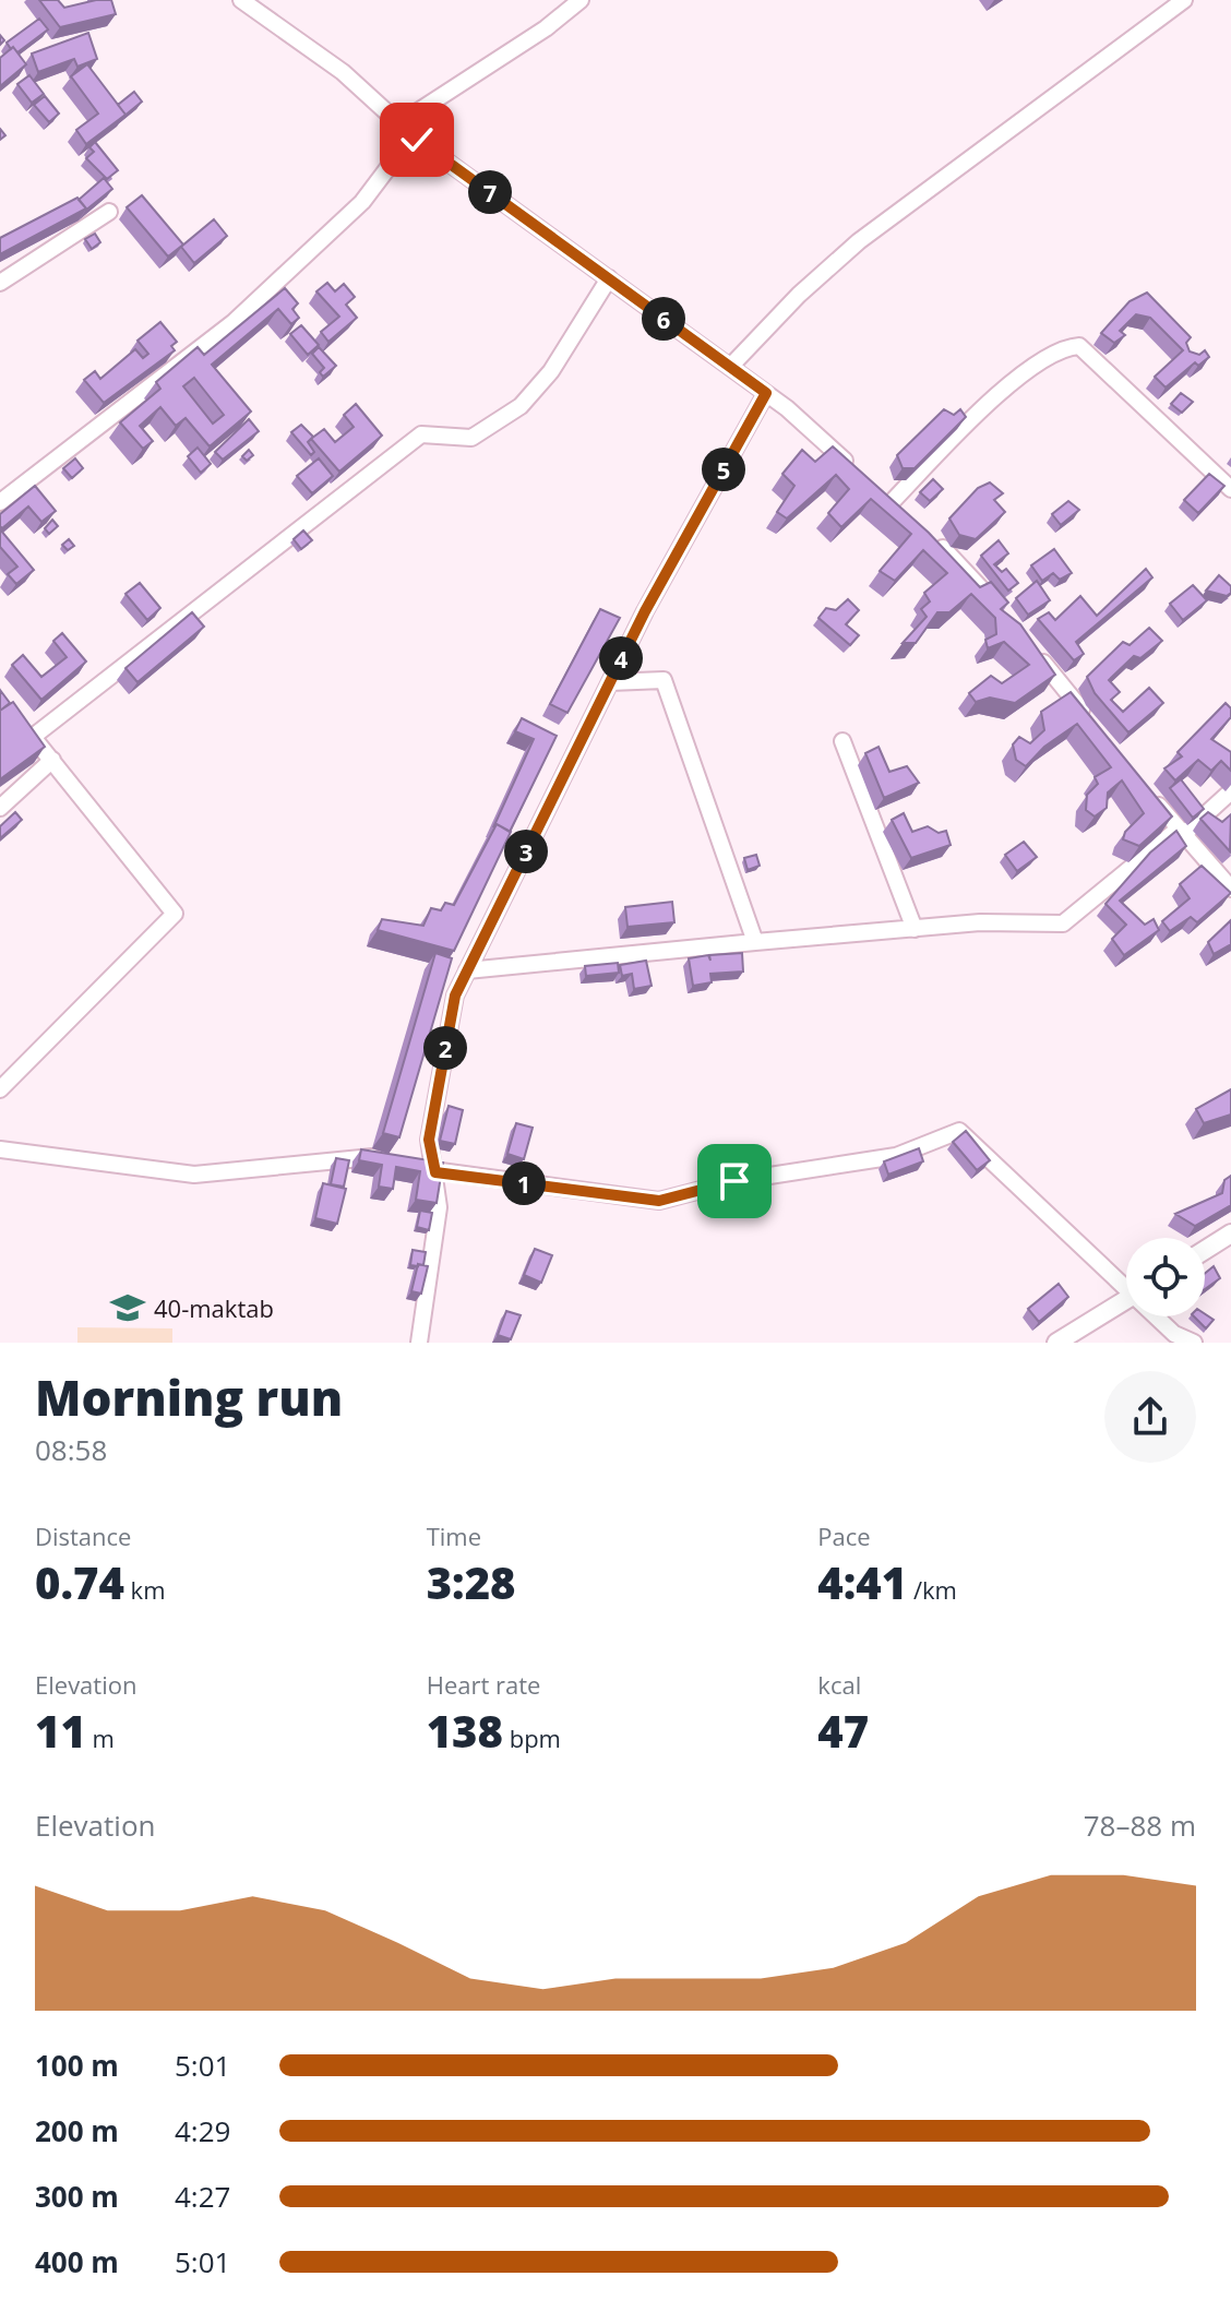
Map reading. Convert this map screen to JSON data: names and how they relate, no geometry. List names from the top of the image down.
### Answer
{
  "places": {
    "school or university": ["40-maktab"]
  },
  "page": {
    "pins": [
      "7",
      "6",
      "5",
      "4",
      "3",
      "2",
      "1"
    ],
    "heading": ["Morning run", "08:58"],
    "stats": [
      ["Distance", "0.74 km"],
      ["Time", "3:28"],
      ["Pace", "4:41 /km"],
      ["Elevation", "11 m"],
      ["Heart rate", "138 bpm"],
      ["kcal", "47"]
    ],
    "chart": ["Elevation", "78–88 m"],
    "list": [
      {
        "name": "100 m",
        "note": "5:01"
      },
      {
        "name": "200 m",
        "note": "4:29"
      },
      {
        "name": "300 m",
        "note": "4:27"
      },
      {
        "name": "400 m",
        "note": "5:01"
      }
    ]
  }
}
